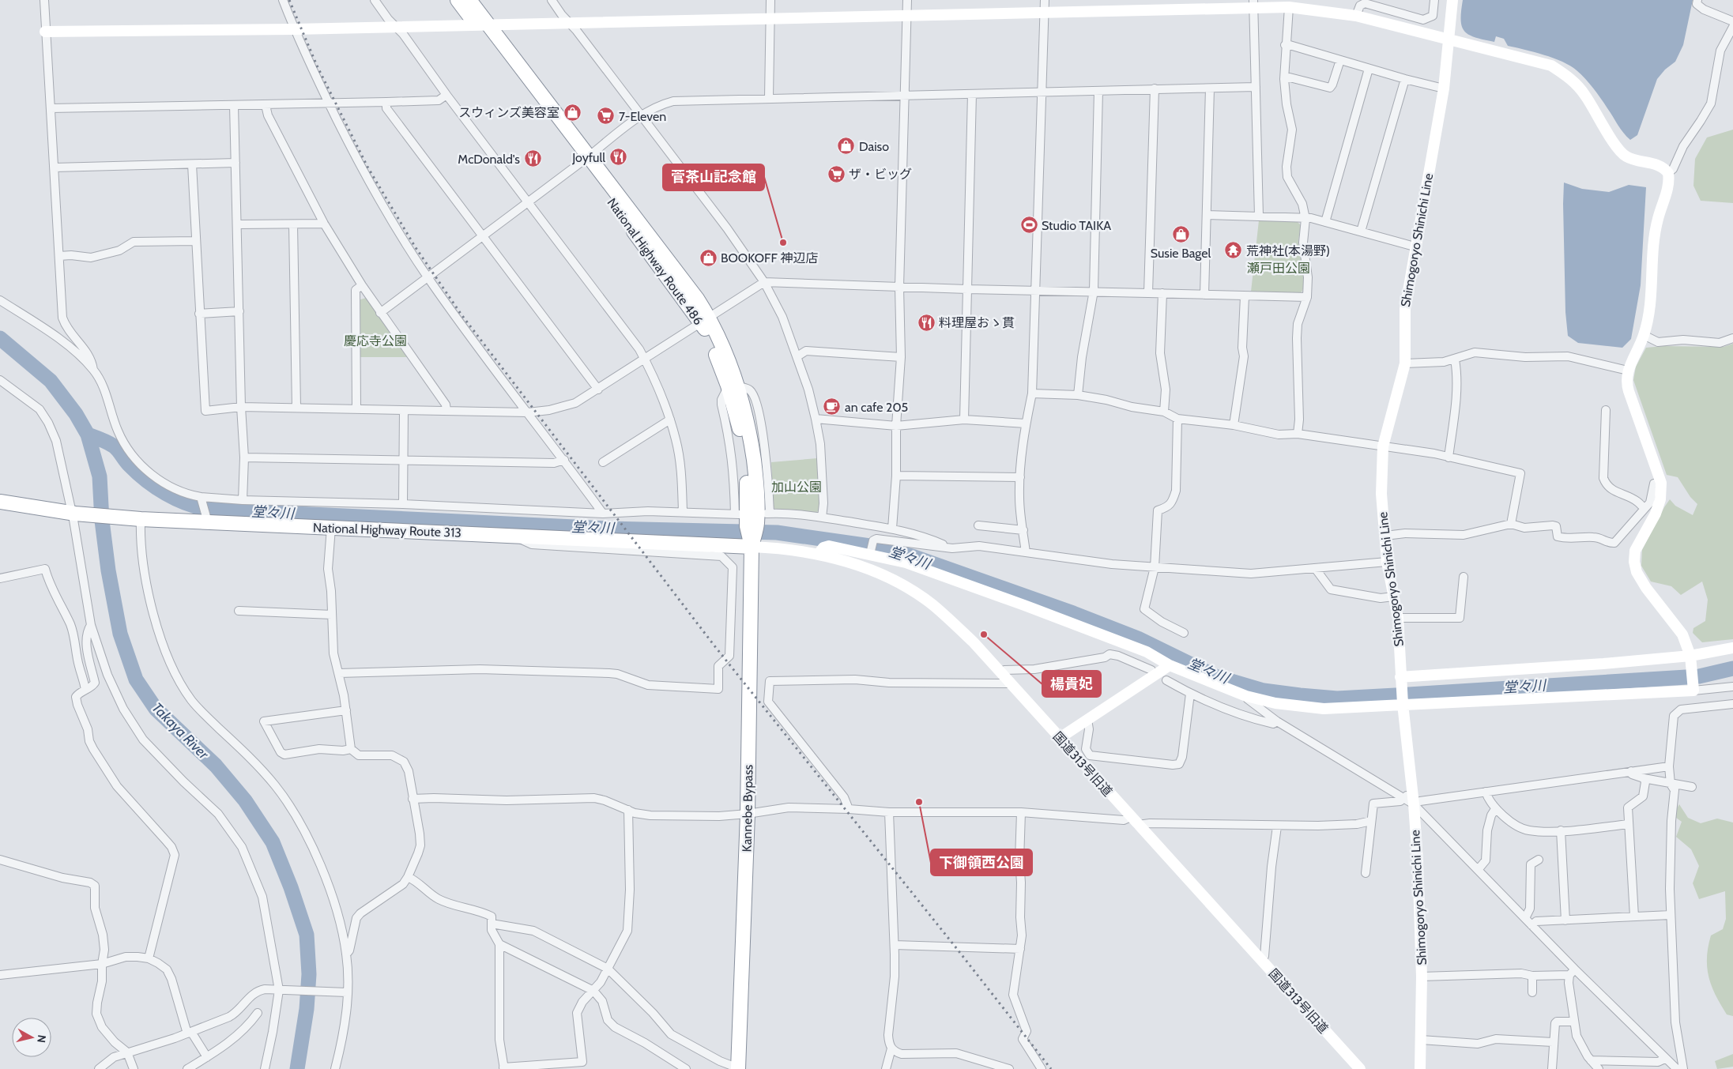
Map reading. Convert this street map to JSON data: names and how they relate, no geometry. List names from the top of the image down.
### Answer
{
  "streets": {
    "highway": ["National Highway Route 486", "National Highway Route 313", "Kannebe Bypass"],
    "street": ["Shimogoryo Shinichi Line", "国道313号旧道"]
  },
  "crossings": [
    ["National Highway Route 486", "National Highway Route 313"],
    ["National Highway Route 486", "国道313号旧道"],
    ["National Highway Route 486", "Kannebe Bypass"],
    ["National Highway Route 313", "国道313号旧道"],
    ["National Highway Route 313", "Kannebe Bypass"],
    ["国道313号旧道", "Kannebe Bypass"]
  ],
  "water": ["堂々川", "Takaya River"],
  "parks": ["瀬戸田公園", "慶応寺公園", "加山公園"],
  "places": {
    "shop": [
      "スウィンズ美容室",
      "Daiso",
      "Susie Bagel",
      "BOOKOFF 神辺店"
    ],
    "supermarket": ["7-Eleven", "ザ・ビッグ"],
    "restaurant": ["Joyfull", "McDonald's", "料理屋おゝ貫"],
    "sports": ["Studio TAIKA"],
    "other": ["菅茶山記念館", "楊貴妃", "下御領西公園"],
    "temple": ["荒神社(本湯野)"],
    "cafe": ["an cafe 205"]
  },
  "north": "right"
}
